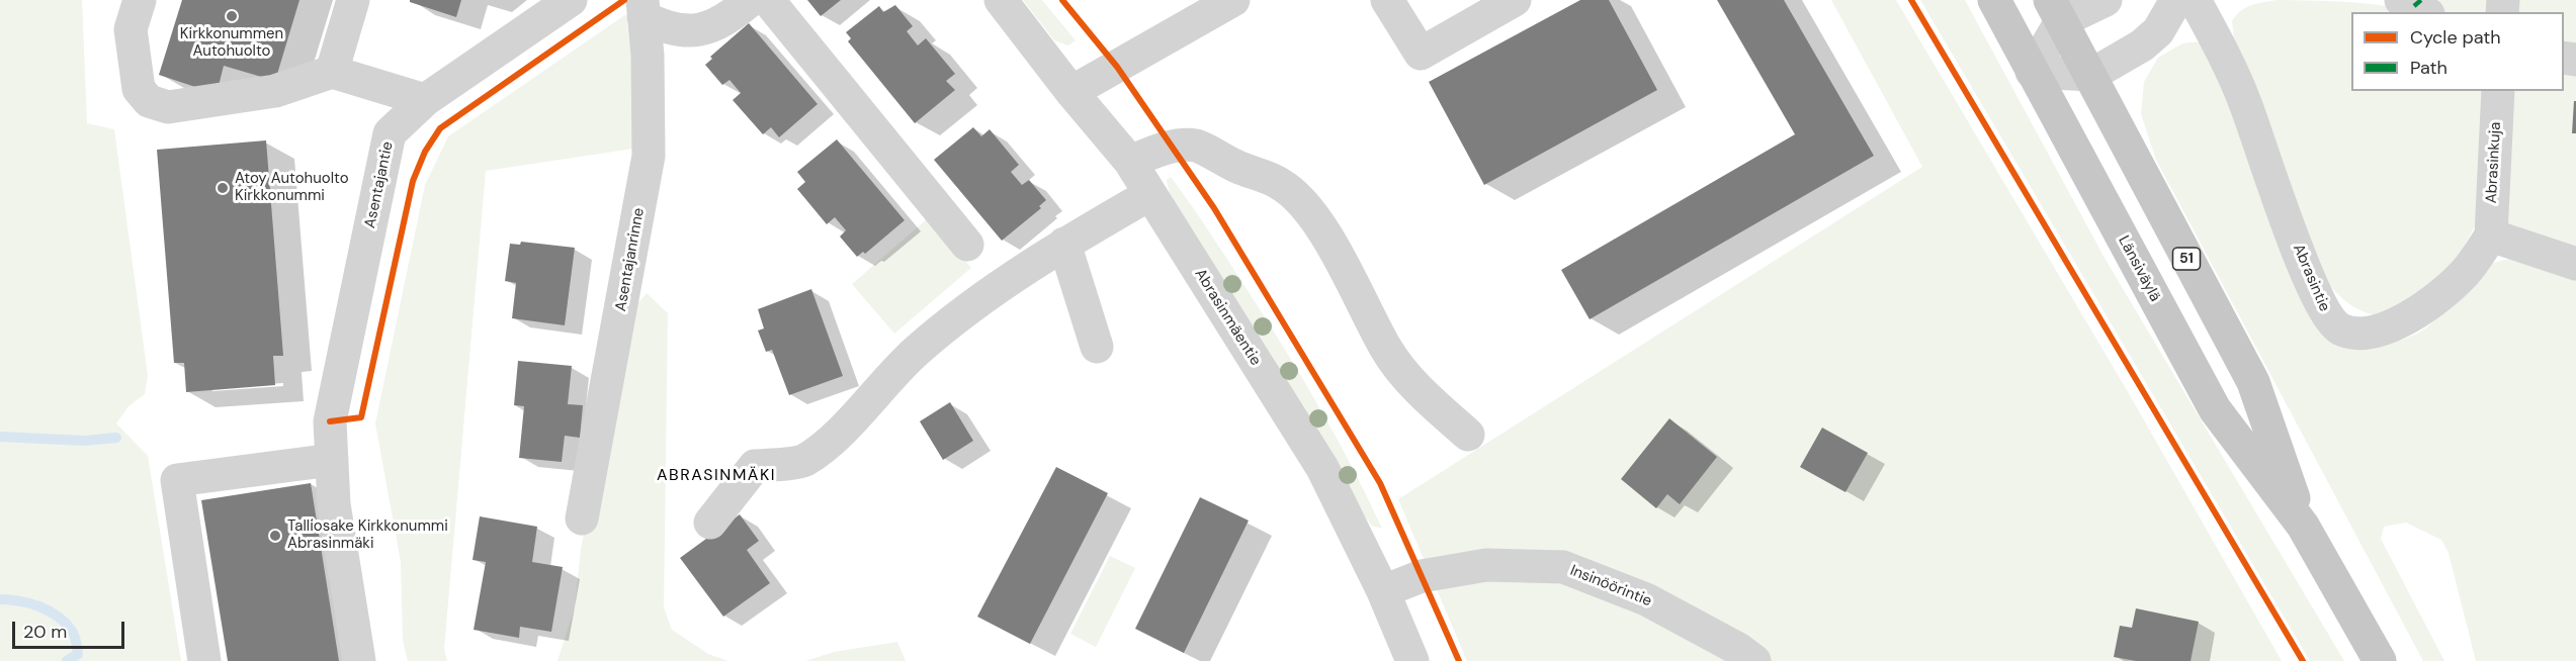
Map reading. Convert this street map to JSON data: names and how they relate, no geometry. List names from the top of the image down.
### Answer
{
  "streets": {
    "main road": ["51", "Länsiväylä"],
    "street": [
      "Abrasinkuja",
      "Asentajantie",
      "Asentajanrinne",
      "Abrasintie",
      "Abrasinmäentie",
      "Insinöörintie"
    ]
  },
  "crossings": [
    ["Abrasinkuja", "Abrasintie"],
    ["Abrasinmäentie", "Insinöörintie"]
  ],
  "districts": ["ABRASINMÄKI"],
  "places": ["Kirkkonummen Autohuolto", "Atoy Autohuolto Kirkkonummi", "Talliosake Kirkkonummi Abrasinmäki"],
  "legend": ["Cycle path", "Path"],
  "scale_bar": "20 m"
}
